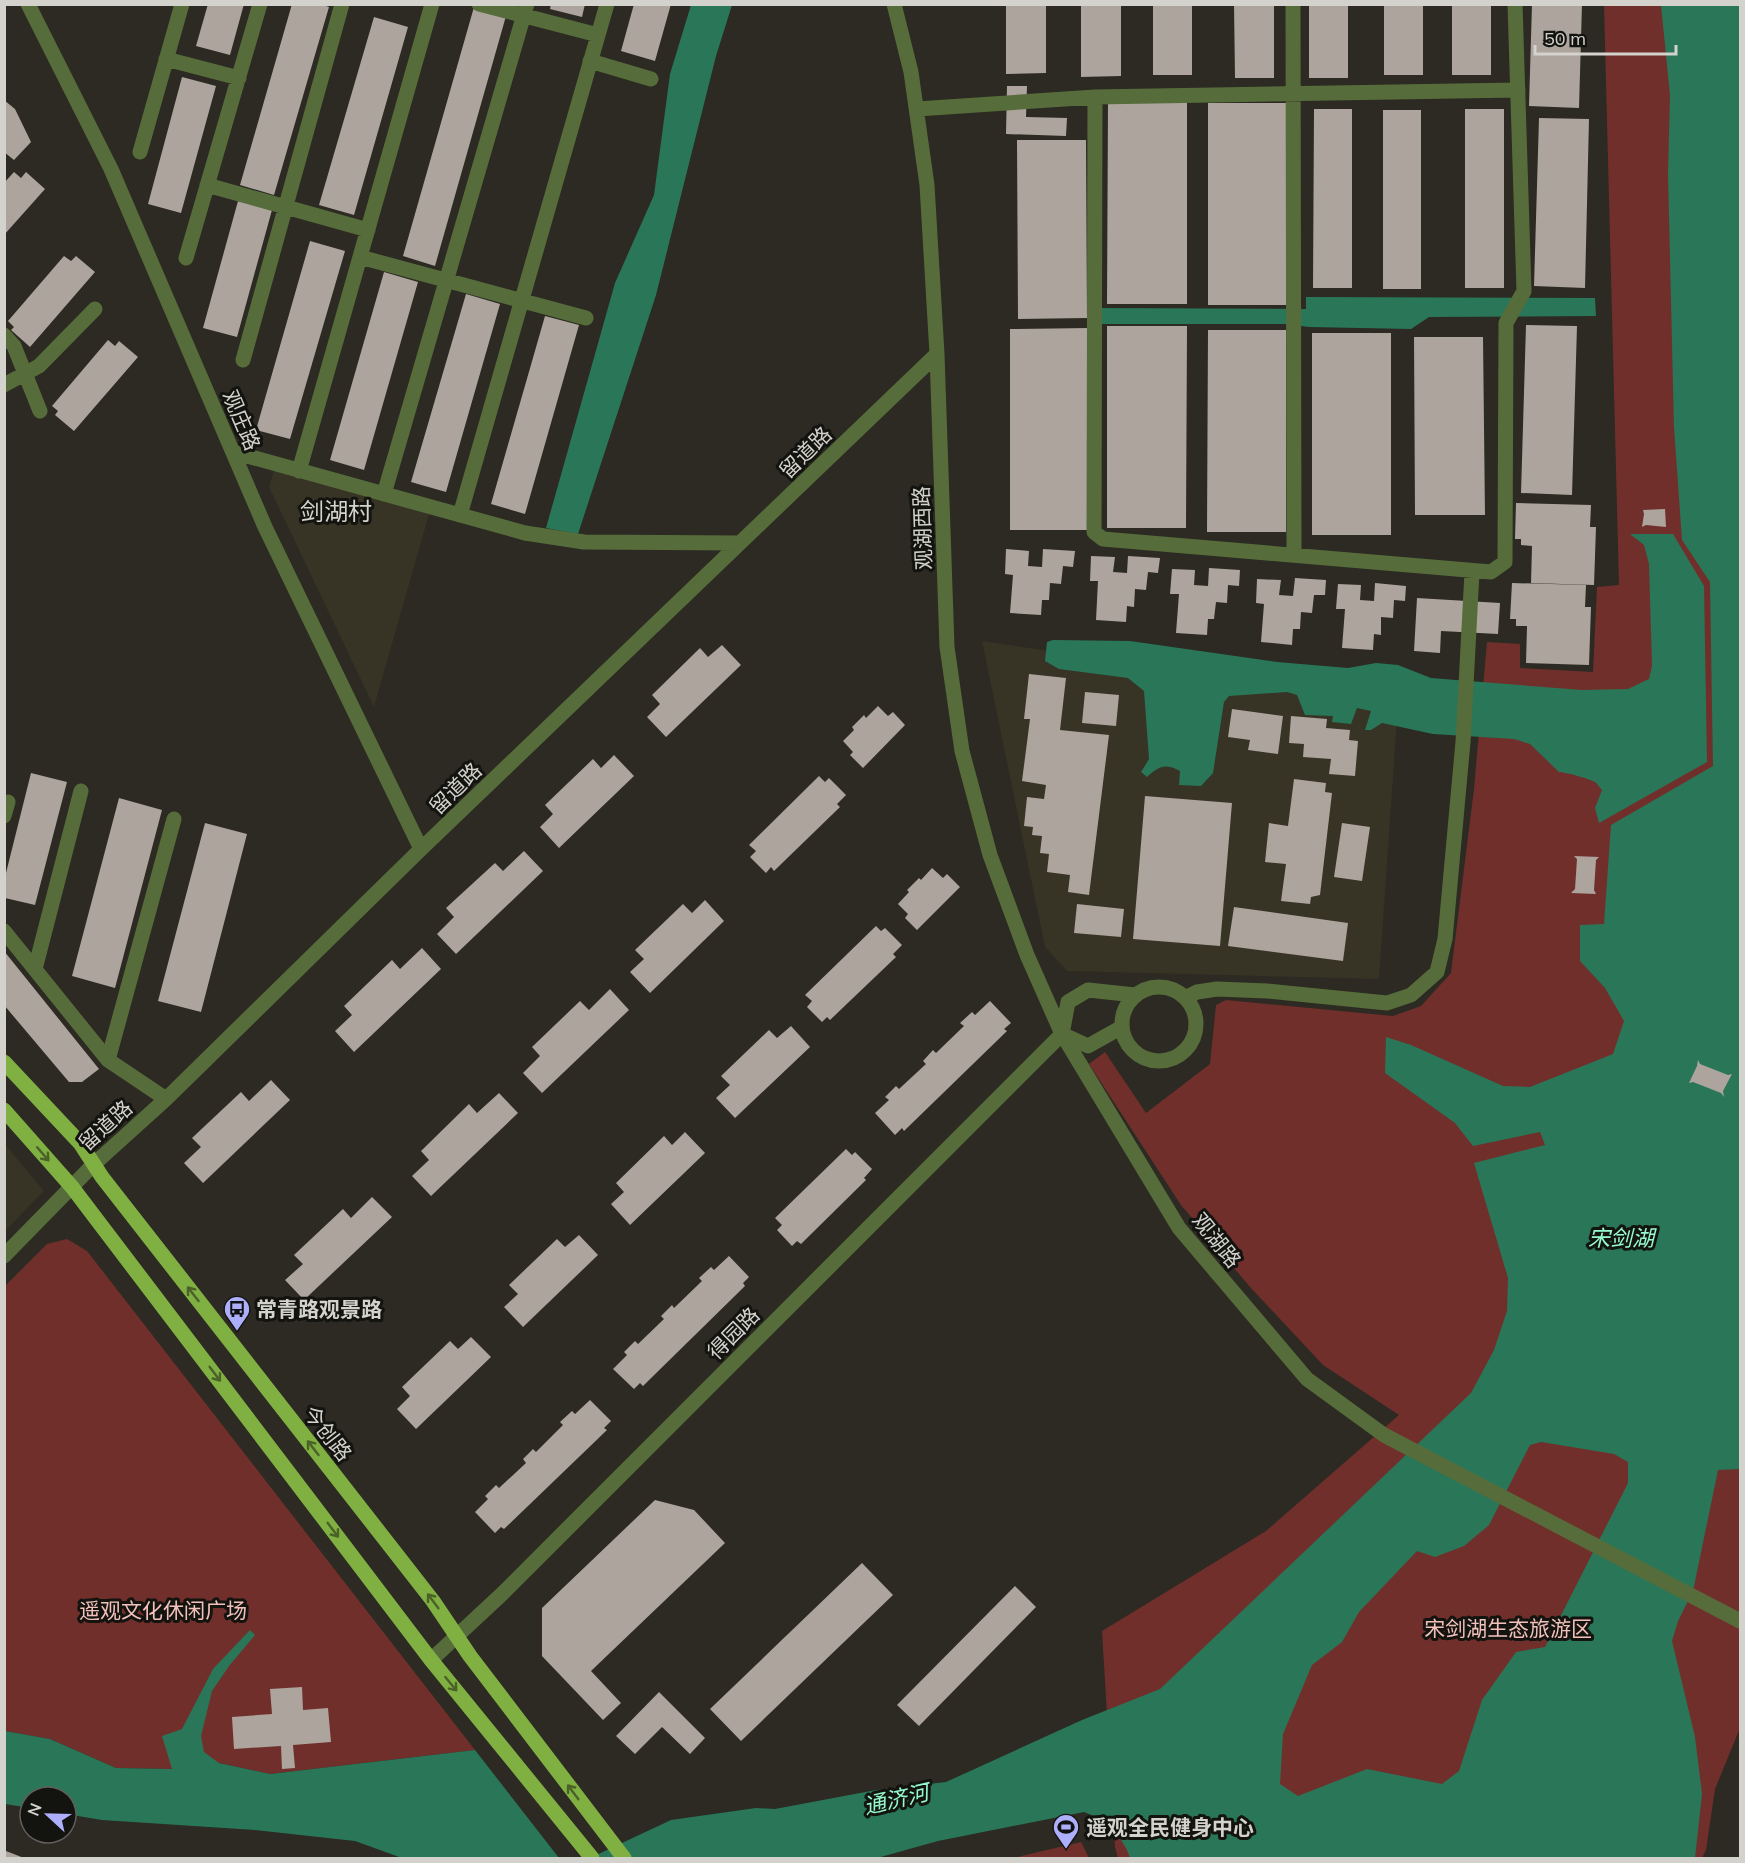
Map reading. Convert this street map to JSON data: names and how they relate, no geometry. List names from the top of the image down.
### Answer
{
  "streets": {
    "main road": ["今创路"],
    "street": [
      "观庄路",
      "留道路",
      "观湖西路",
      "观湖路",
      "得园路"
    ]
  },
  "crossings": [
    ["观庄路", "留道路"],
    ["留道路", "观湖西路"],
    ["留道路", "今创路"],
    ["观湖西路", "观湖路"],
    ["观湖西路", "得园路"],
    ["观湖路", "得园路"],
    ["得园路", "今创路"]
  ],
  "districts": ["剑湖村"],
  "water": ["宋剑湖", "通济河"],
  "parks": ["遥观文化休闲广场", "宋剑湖生态旅游区"],
  "places": {
    "bus stop": ["常青路观景路"],
    "sports": ["遥观全民健身中心"]
  },
  "scale_bar": "50 m",
  "north": "left"
}
